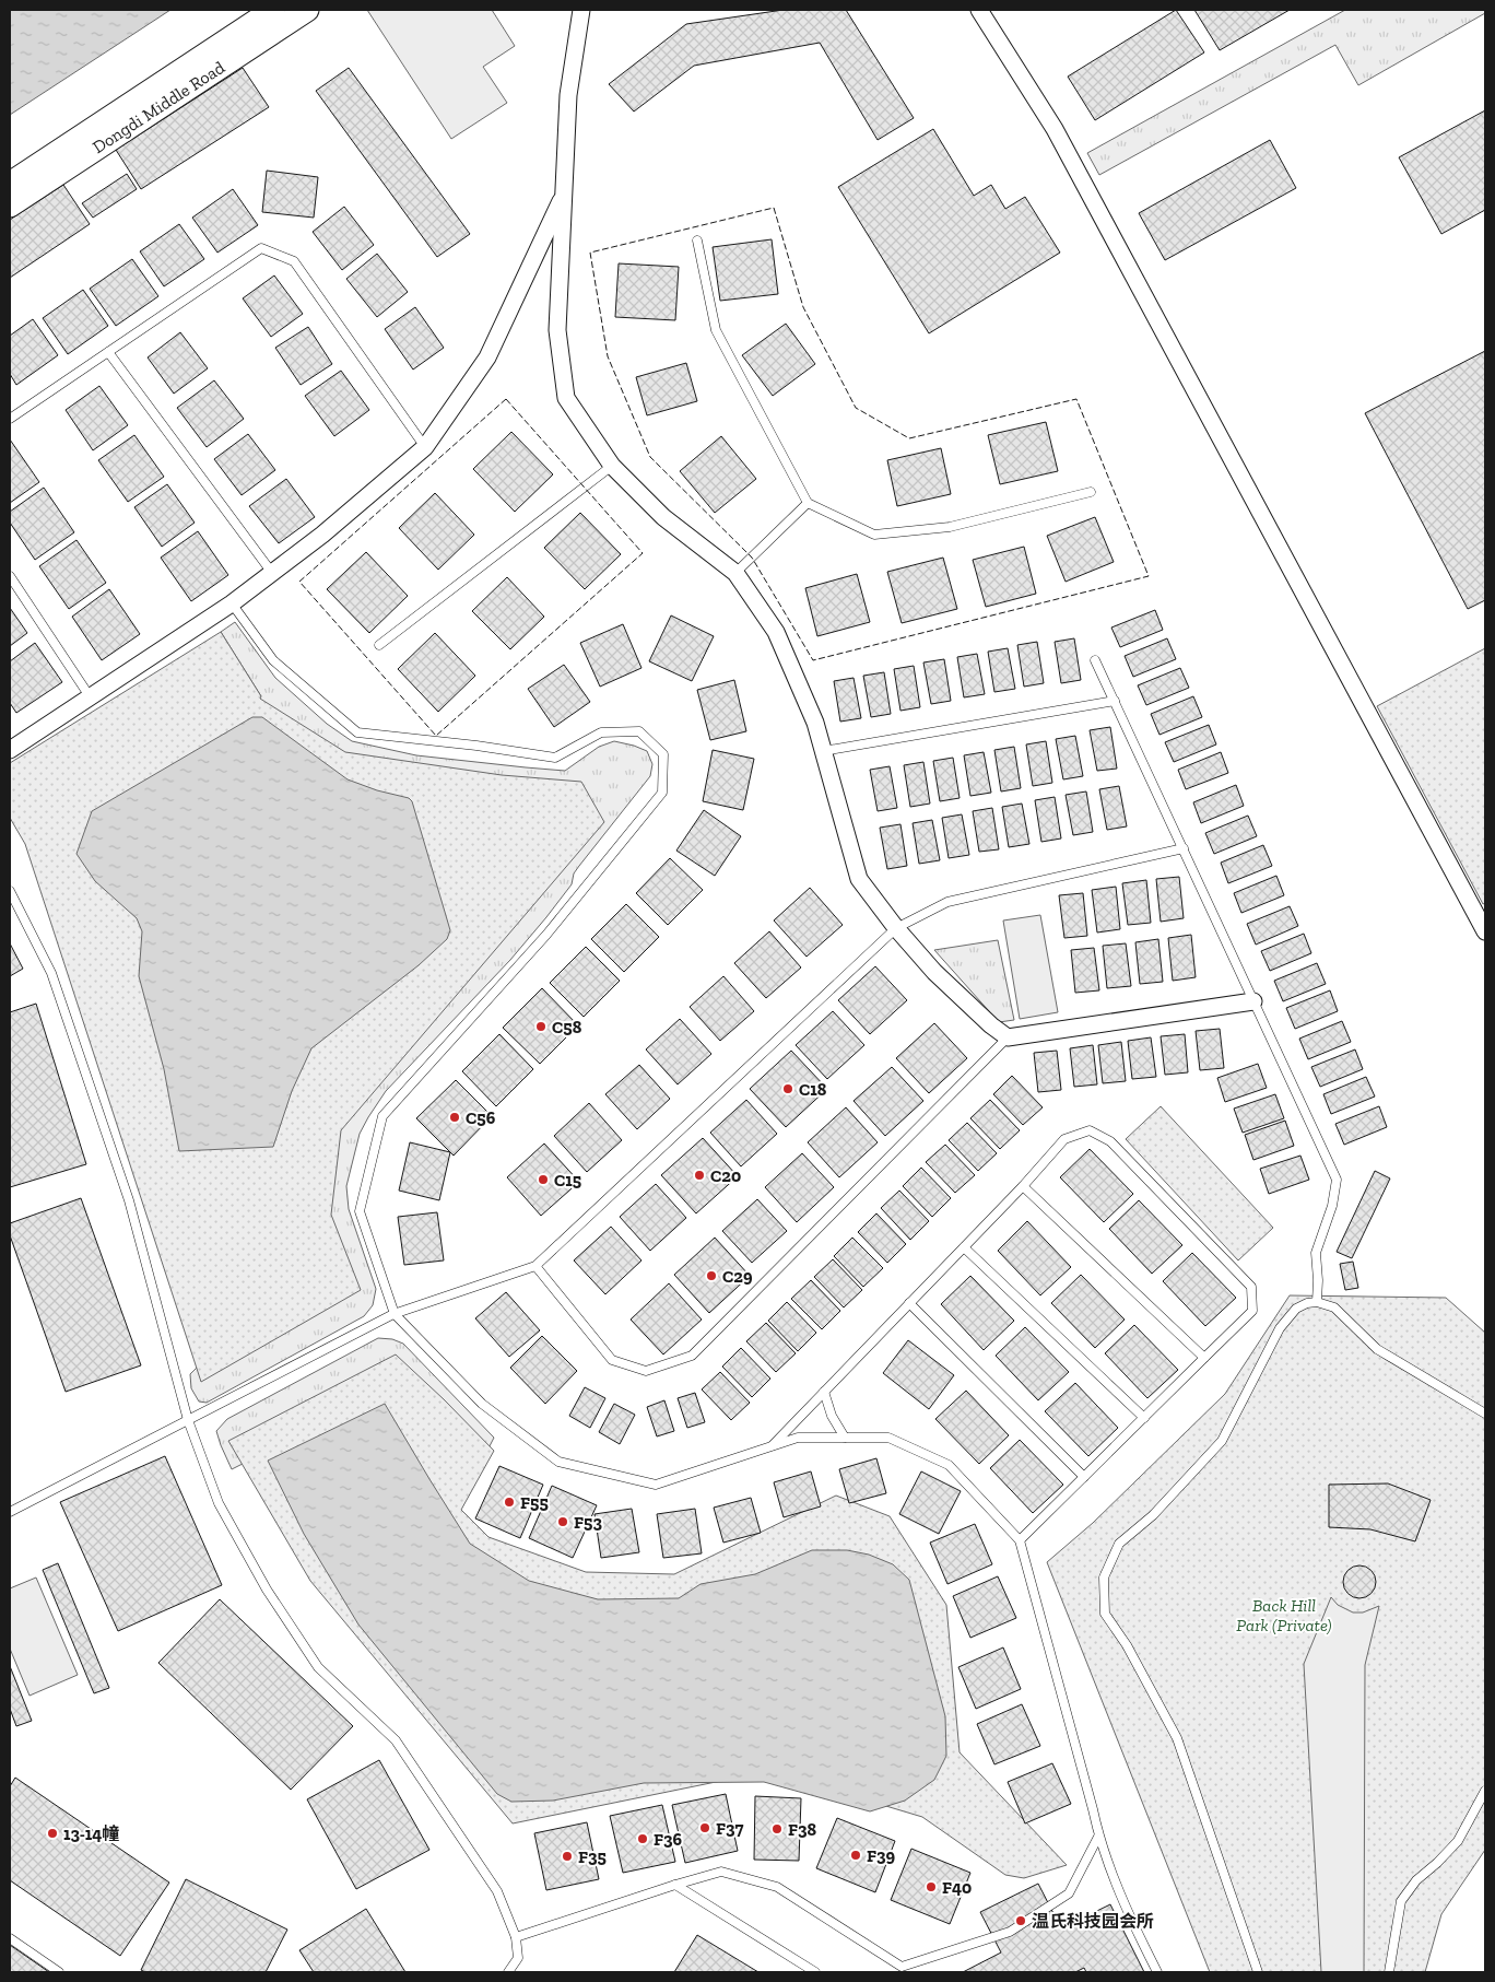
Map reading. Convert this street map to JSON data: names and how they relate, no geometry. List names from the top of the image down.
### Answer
{
  "streets": {
    "main road": ["Dongdi Middle Road"]
  },
  "parks": ["Back Hill Park (Private)"],
  "places": [
    "C58",
    "C18",
    "C56",
    "C20",
    "C15",
    "C29",
    "F55",
    "F53",
    "F37",
    "F38",
    "13-14幢",
    "F36",
    "F39",
    "F35",
    "F40",
    "温氏科技园会所"
  ]
}
